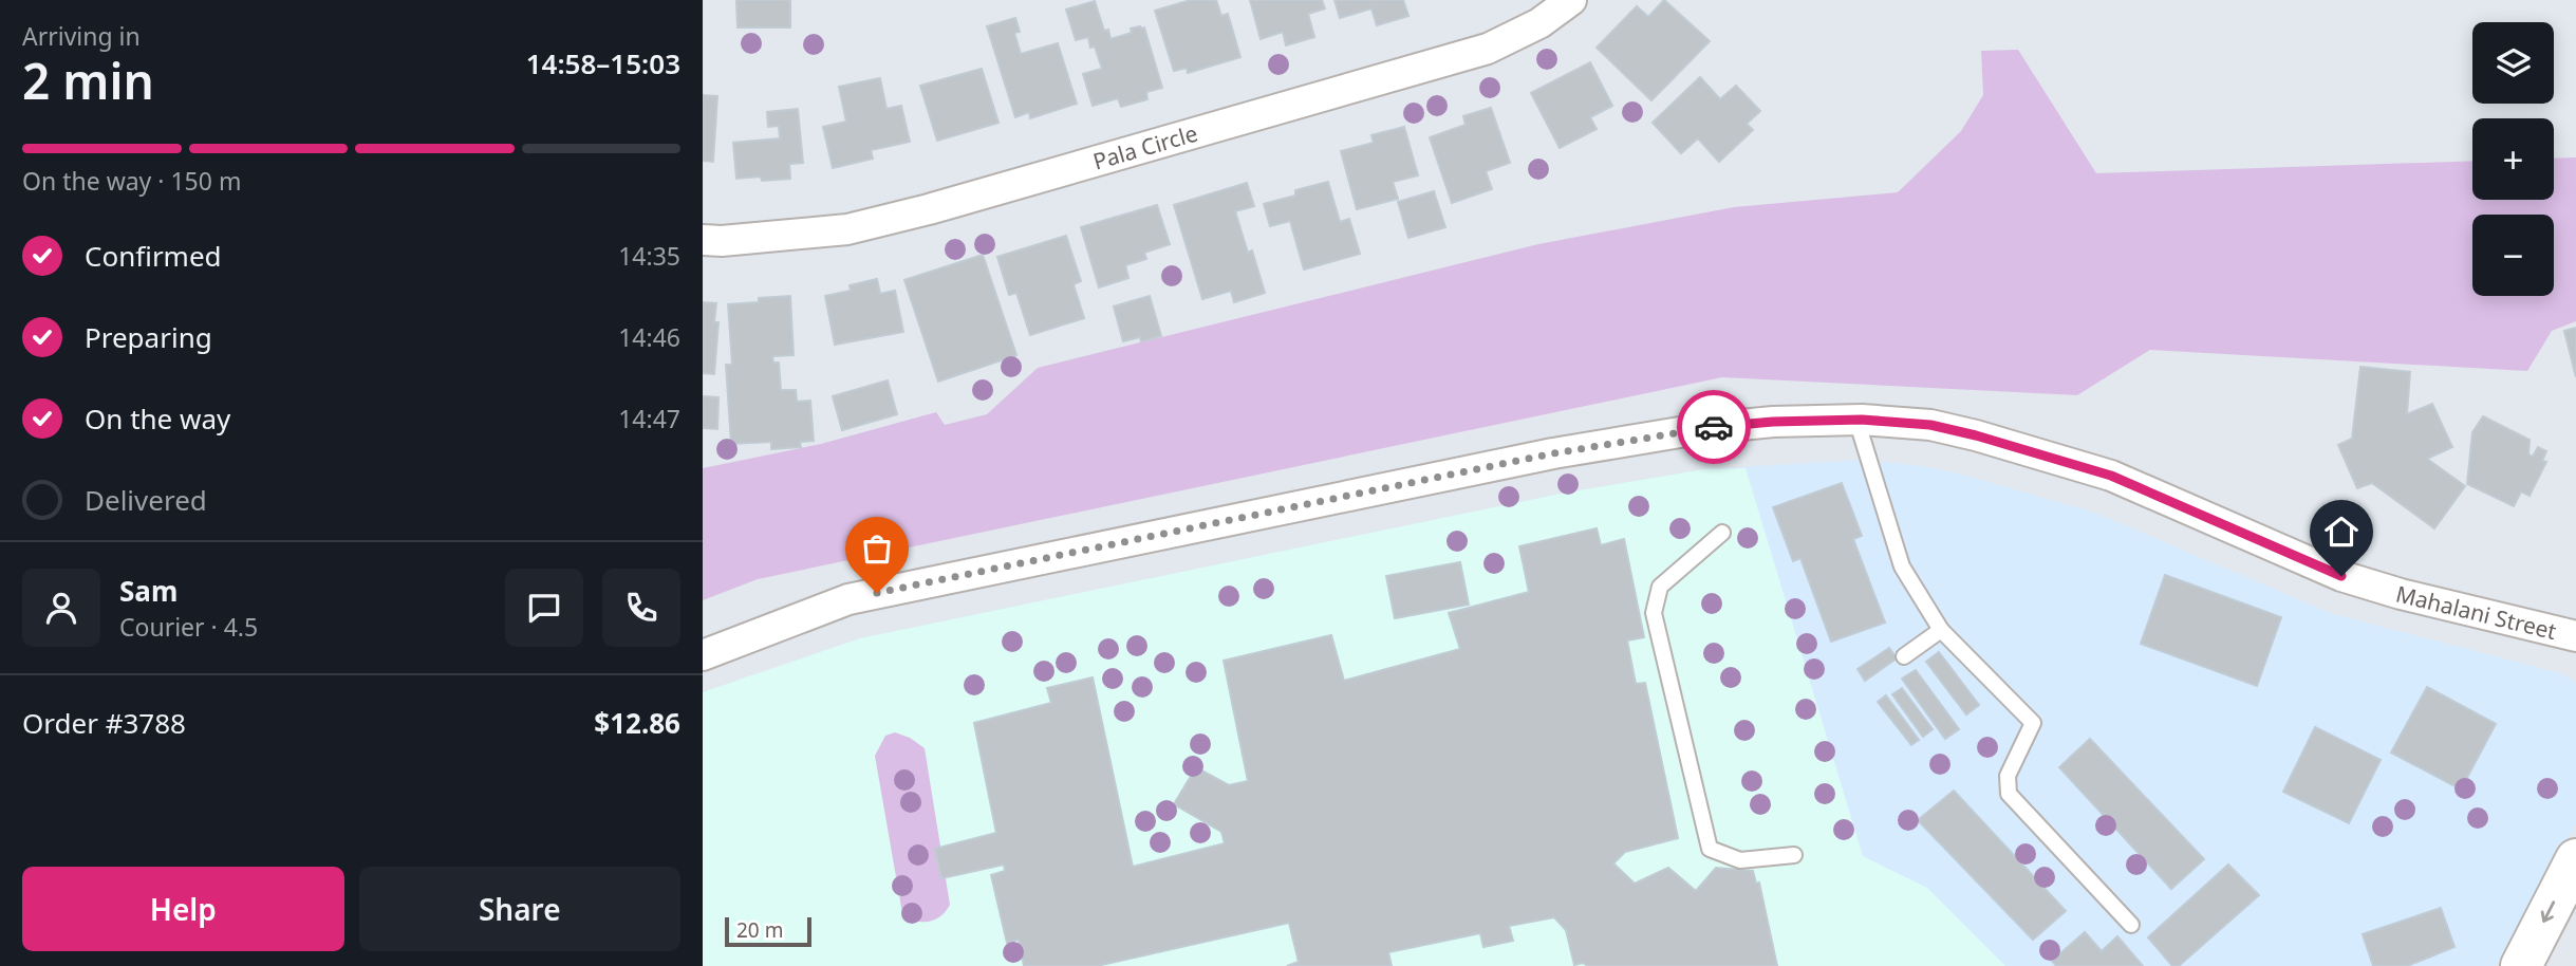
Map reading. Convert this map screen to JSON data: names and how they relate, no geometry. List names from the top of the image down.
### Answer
{
  "streets": {
    "street": ["Pala Circle", "Mahalani Street"]
  },
  "scale_bar": "20 m",
  "page": {
    "heading": ["2 min", "Arriving in", "14:58–15:03"],
    "panel": [
      "Sam",
      "Courier · 4.5",
      "Order #3788",
      "$12.86"
    ],
    "map_buttons": ["+", "−"],
    "bar": "On the way · 150 m",
    "list": [
      ["Confirmed", "14:35"],
      ["Preparing", "14:46"],
      ["On the way", "14:47"],
      "Delivered"
    ],
    "buttons": ["Help", "Share"],
    "scale": "20 m"
  }
}
